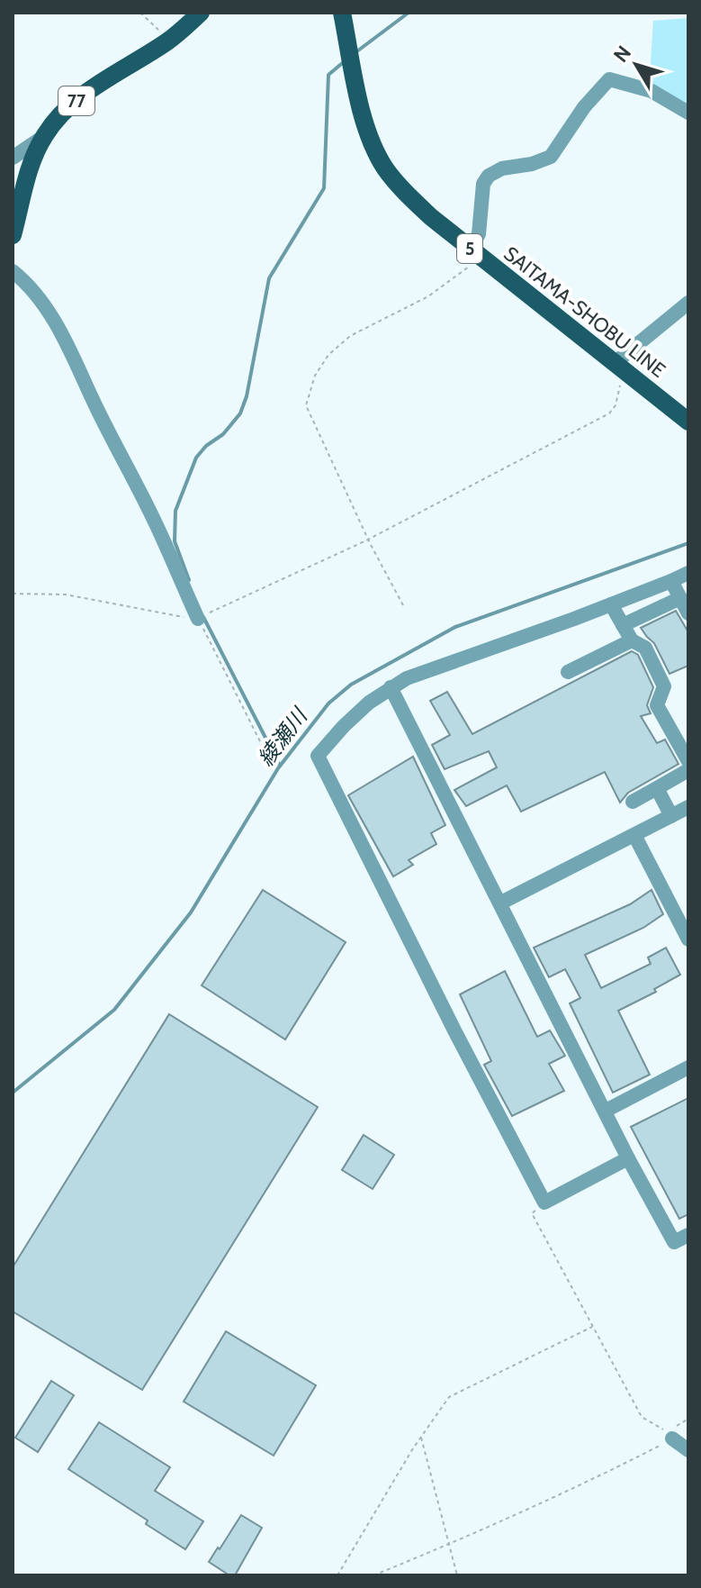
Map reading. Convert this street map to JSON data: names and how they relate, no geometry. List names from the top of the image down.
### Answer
{
  "streets": {
    "main road": ["77", "5", "SAITAMA-SHOBU LINE"]
  },
  "water": ["綾瀬川"],
  "north": "top left"
}
